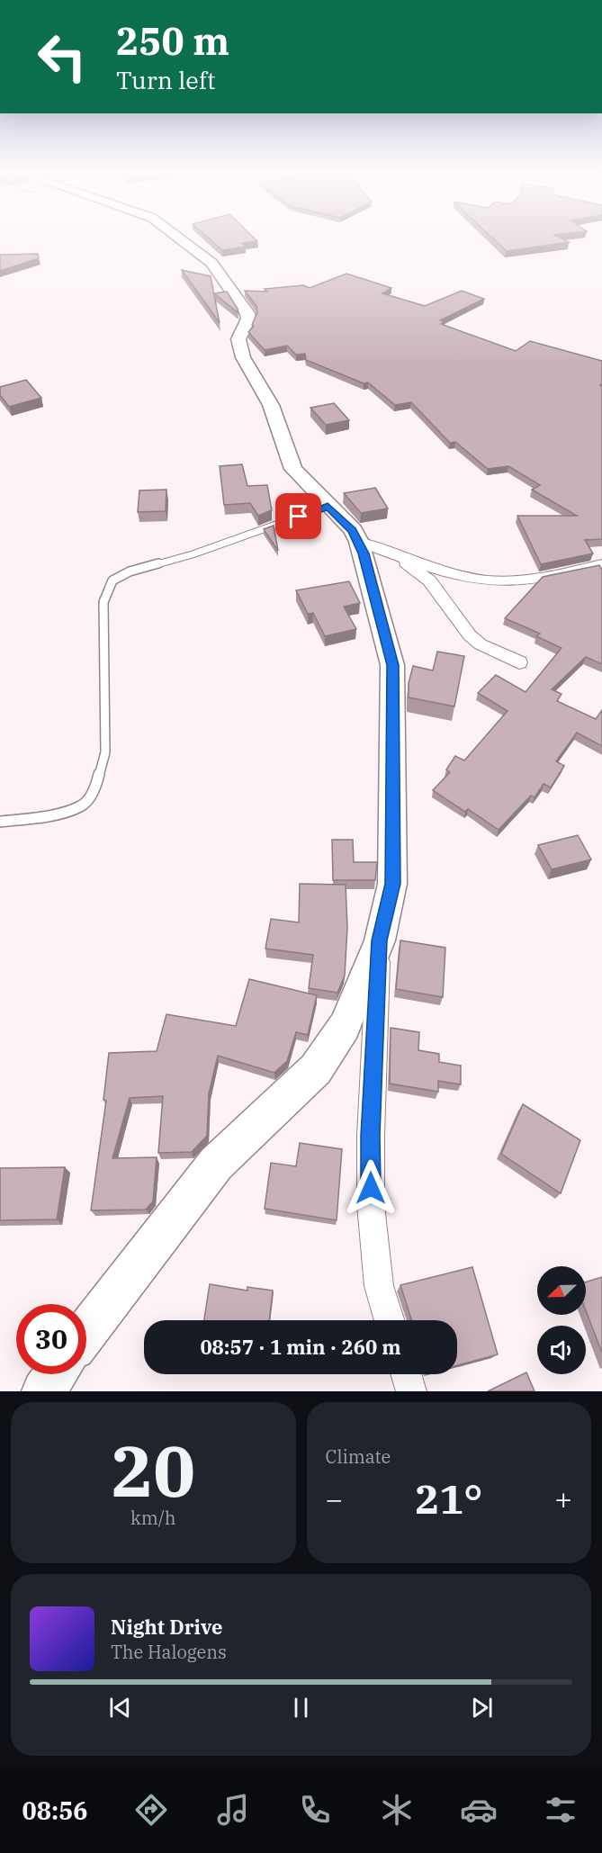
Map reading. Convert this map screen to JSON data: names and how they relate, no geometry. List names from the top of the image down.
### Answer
{
  "north": "bottom left",
  "page": {
    "turn": ["250 m", "Turn left"],
    "limit": "30",
    "trip": "08:57 · 1 min · 260 m",
    "tile": [
      ["20", "km/h"],
      "Climate"
    ],
    "heat": ["−", "21°", "+"],
    "song": ["Night Drive", "The Halogens"],
    "tabs": "08:56"
  }
}
